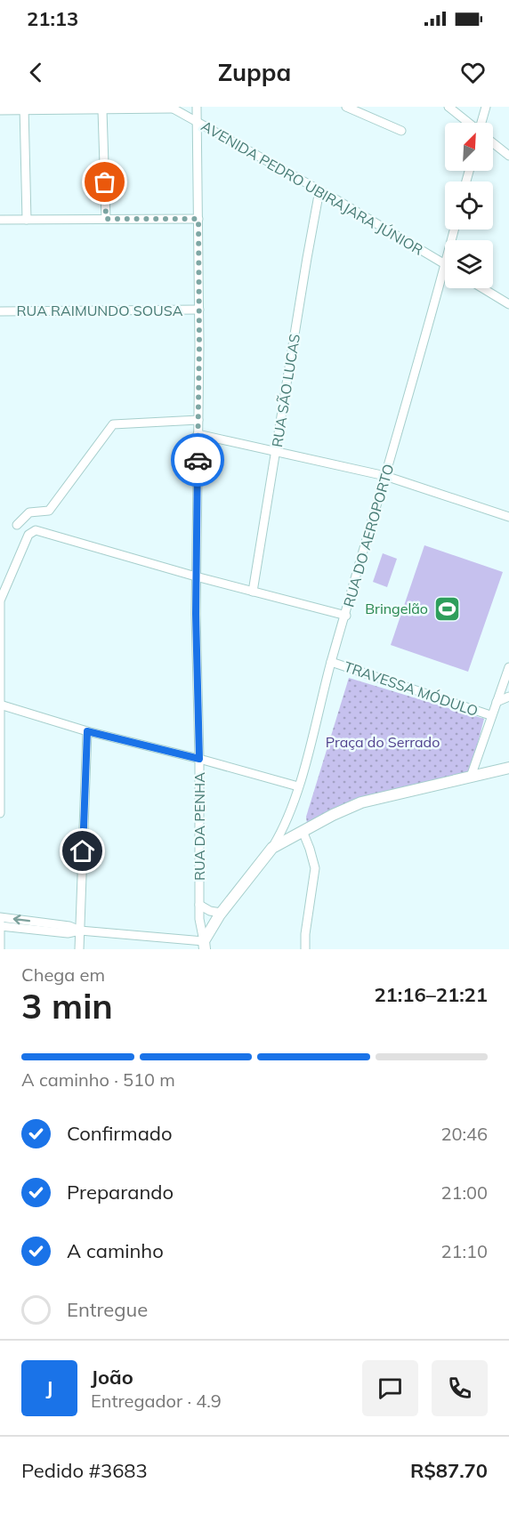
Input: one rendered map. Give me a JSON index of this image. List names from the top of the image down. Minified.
{"streets":{"street":["AVENIDA PEDRO UBIRAJARA JÚNIOR","RUA RAIMUNDO SOUSA","RUA SÃO LUCAS","RUA DO AEROPORTO","TRAVESSA MÓDULO","RUA DA PENHA"]},"crossings":[["AVENIDA PEDRO UBIRAJARA JÚNIOR","RUA SÃO LUCAS"],["AVENIDA PEDRO UBIRAJARA JÚNIOR","RUA DO AEROPORTO"],["AVENIDA PEDRO UBIRAJARA JÚNIOR","RUA DA PENHA"],["RUA RAIMUNDO SOUSA","RUA DA PENHA"],["RUA DO AEROPORTO","TRAVESSA MÓDULO"]],"parks":["Praça do Serrado"],"places":{"sports":["Bringelão"]},"north":"top right","page":{"status":"21:13","header":"Zuppa","heading":["3 min","Chega em","21:16–21:21"],"panel":["João","Entregador · 4.9","Pedido #3683","R$87.70"],"bar":"A caminho · 510 m","list":[["Confirmado","20:46"],["Preparando","21:00"],["A caminho","21:10"],"Entregue"],"round":"J"}}
